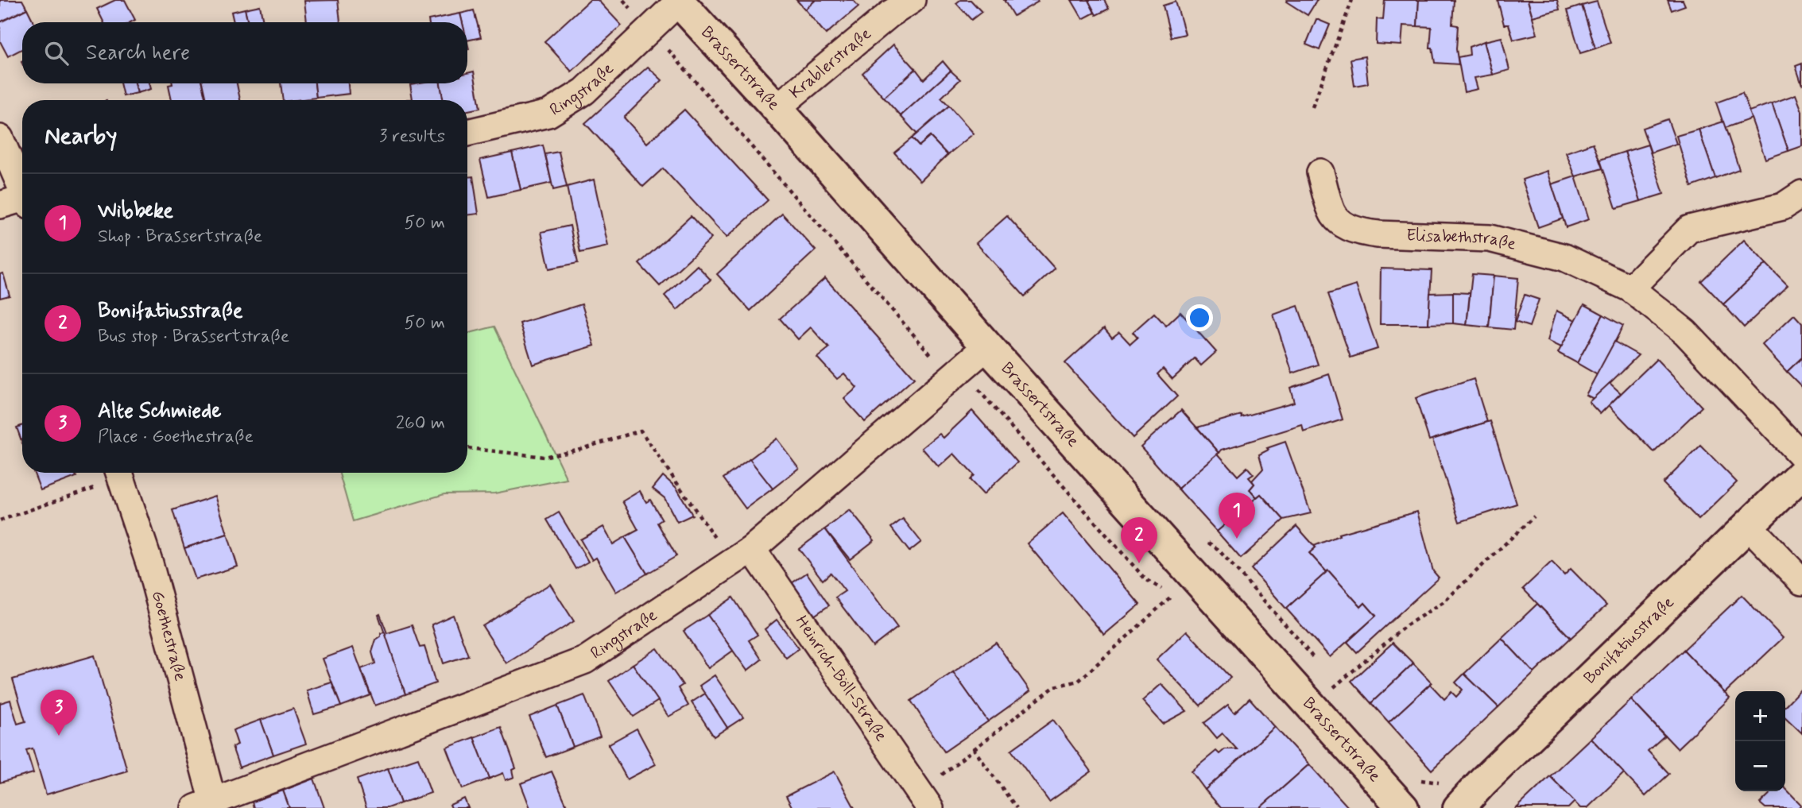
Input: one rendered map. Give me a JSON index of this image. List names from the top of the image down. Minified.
{"streets":{"main road":["Brassertstraße","Bonifatiusstraße"],"street":["Krablerstraße","Ringstraße","Elisabethstraße","Goethestraße","Heinrich-Böll-Straße"]},"crossings":[["Krablerstraße","Brassertstraße"],["Brassertstraße","Ringstraße"],["Ringstraße","Goethestraße"],["Ringstraße","Heinrich-Böll-Straße"]],"page":{"search":"Search here","heading":["Nearby","3 results"],"list":[{"mark":"1","name":"Wibbeke","note":"Shop · Brassertstraße","value":"50 m"},{"mark":"2","name":"Bonifatiusstraße","note":"Bus stop · Brassertstraße","value":"50 m"},{"mark":"3","name":"Alte Schmiede","note":"Place · Goethestraße","value":"260 m"}],"pins":["1","2","3"],"map_buttons":["+","−"]}}
